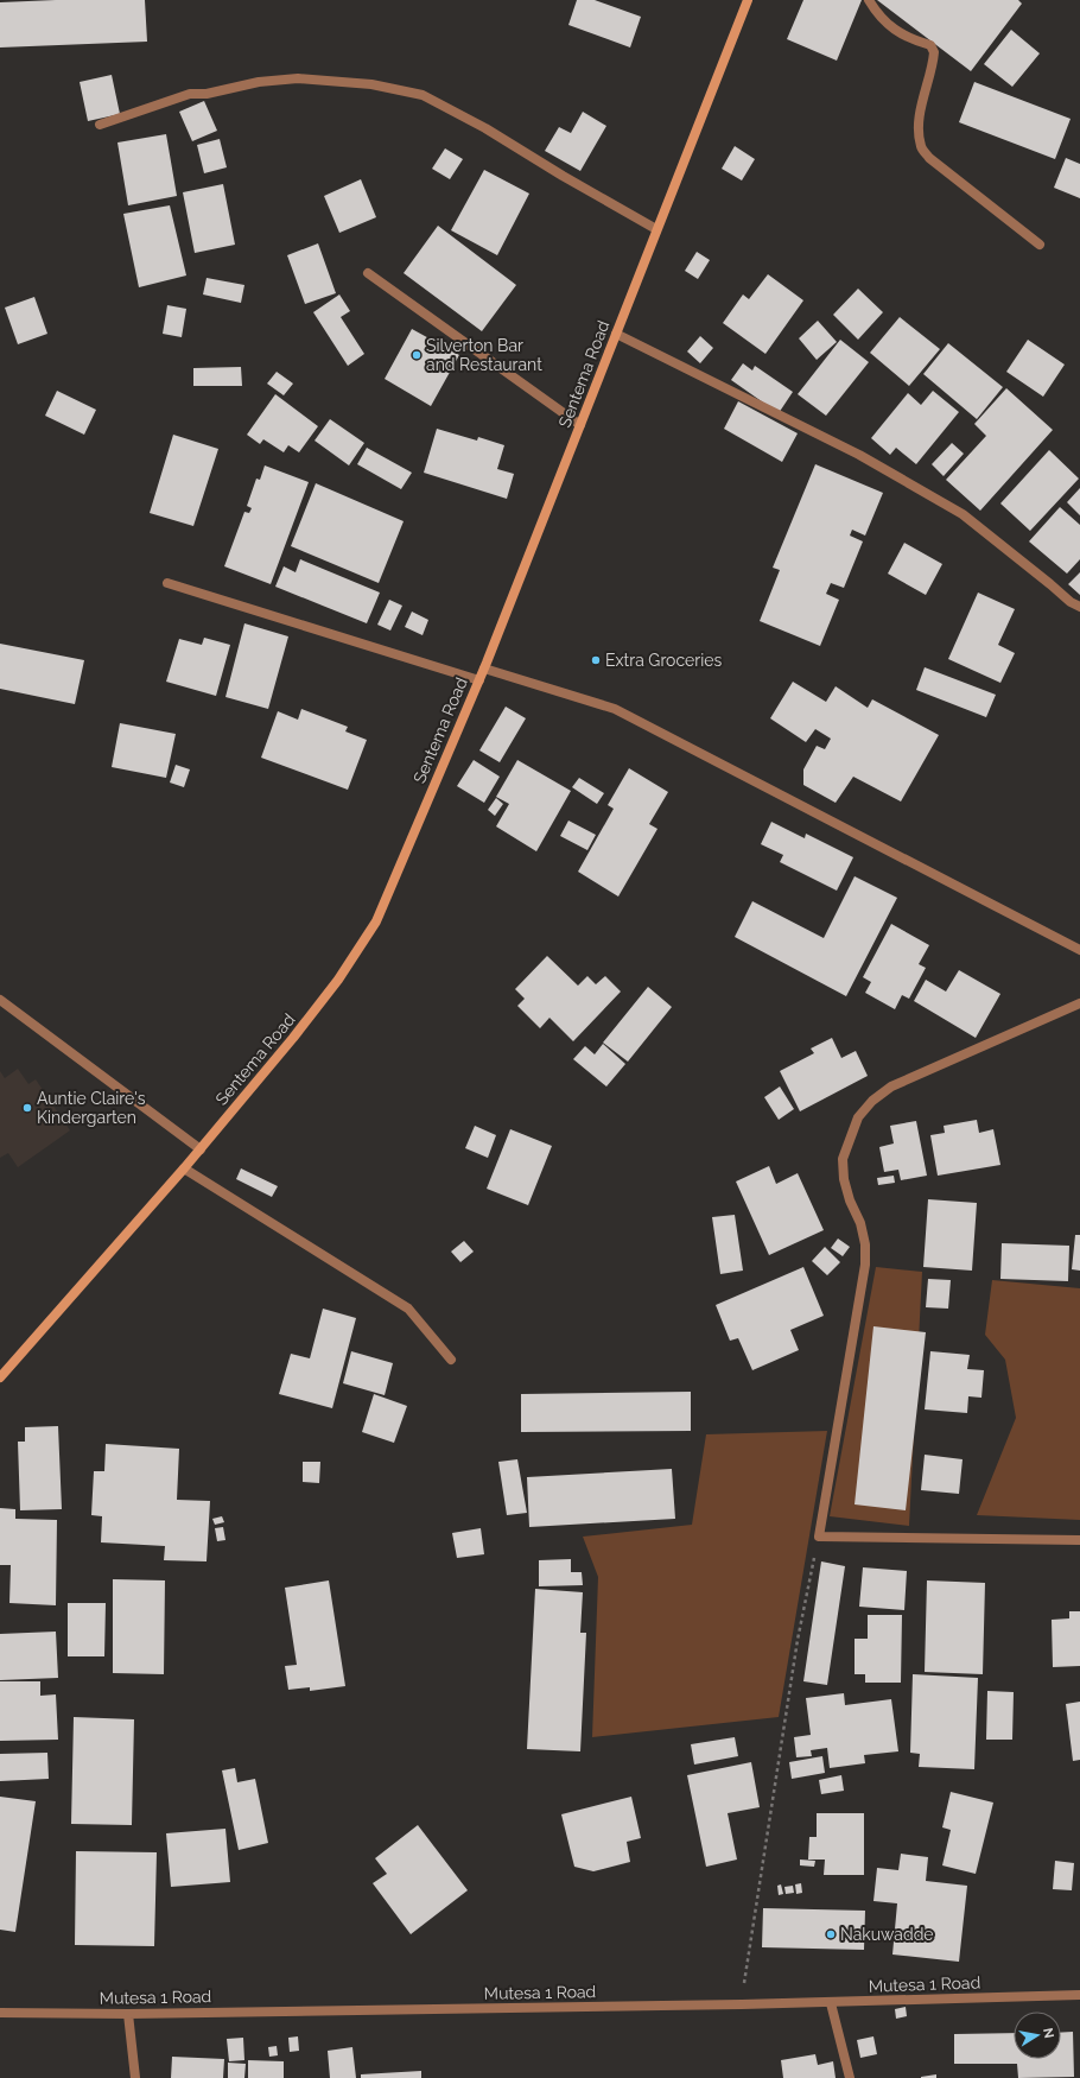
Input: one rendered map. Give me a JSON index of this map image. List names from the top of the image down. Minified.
{"streets":{"main road":["Sentema Road"],"street":["Mutesa 1 Road"]},"places":["Silverton Bar and Restaurant","Extra Groceries","Auntie Claire's Kindergarten","Nakuwadde"],"north":"right"}
